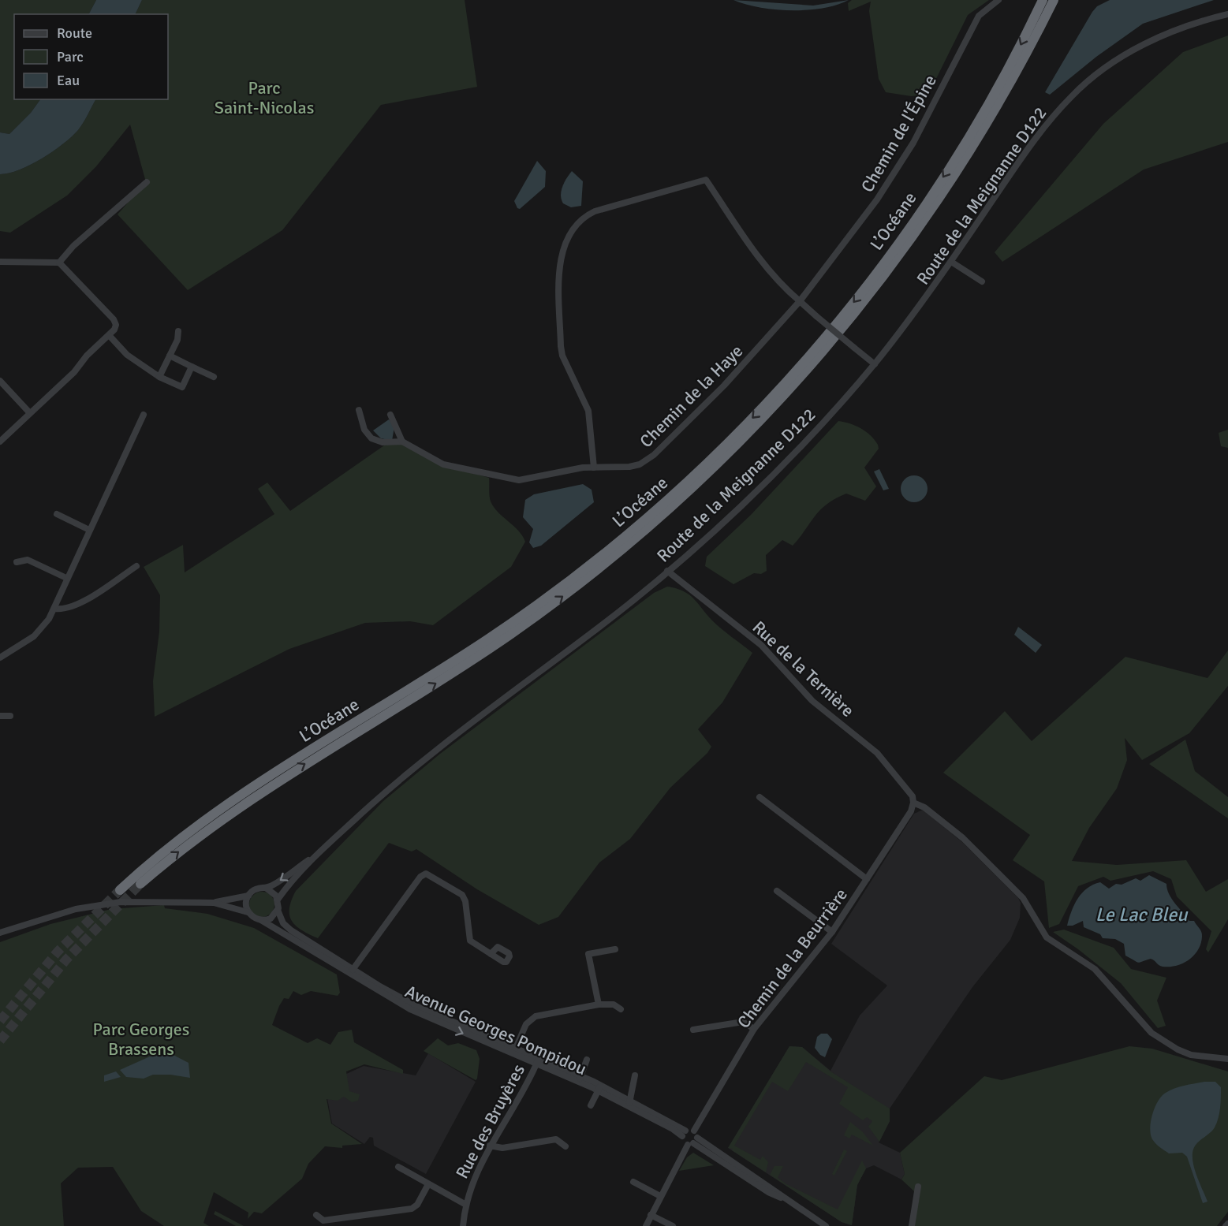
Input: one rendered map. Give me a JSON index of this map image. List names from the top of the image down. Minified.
{"streets":{"highway":["L’Océane"],"street":["Chemin de l'Épine","Route de la Meignanne D122","Chemin de la Haye","Rue de la Ternière","Chemin de la Beurrière","Avenue Georges Pompidou","Rue des Bruyères"]},"crossings":[["Chemin de l'Épine","Chemin de la Haye"],["Route de la Meignanne D122","Rue de la Ternière"],["Rue de la Ternière","Chemin de la Beurrière"],["Chemin de la Beurrière","Avenue Georges Pompidou"],["Avenue Georges Pompidou","Rue des Bruyères"]],"water":["Le Lac Bleu"],"parks":["Parc Saint-Nicolas","Parc Georges Brassens"],"legend":["Route","Parc","Eau"]}
